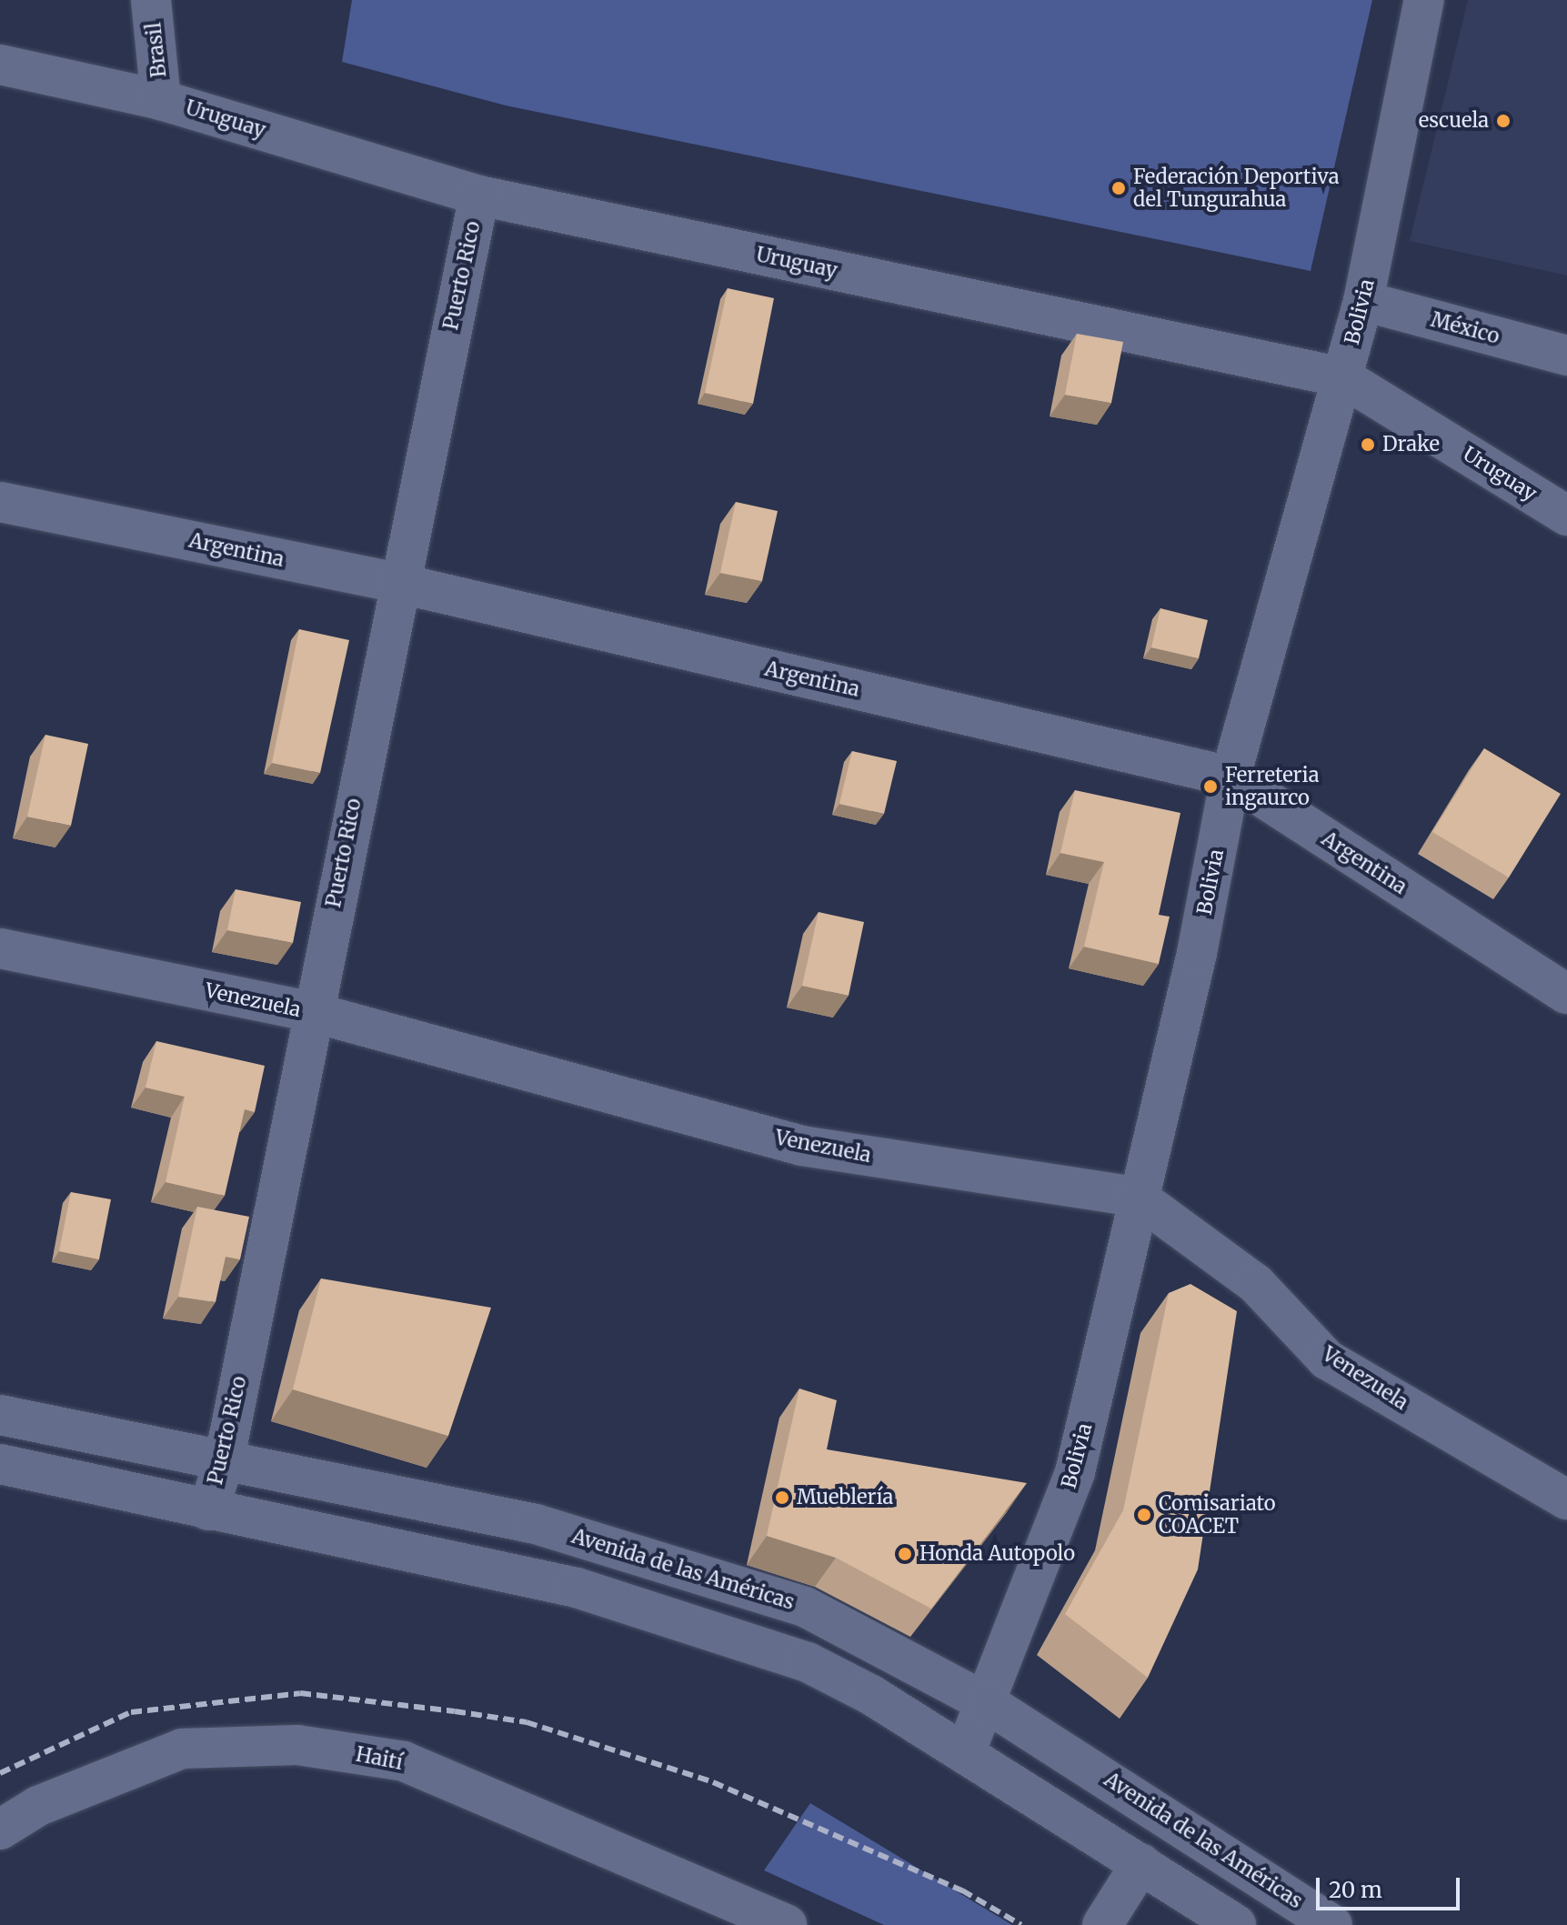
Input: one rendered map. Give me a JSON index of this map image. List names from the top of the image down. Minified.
{"streets":{"street":["Brasil","Uruguay","Puerto Rico","Bolivia","México","Argentina","Venezuela","Avenida de las Américas","Haití"]},"crossings":[["Brasil","Uruguay"],["Uruguay","Puerto Rico"],["Uruguay","Bolivia"],["Puerto Rico","Argentina"],["Puerto Rico","Venezuela"],["Puerto Rico","Avenida de las Américas"],["Bolivia","México"],["Bolivia","Argentina"],["Bolivia","Venezuela"],["Bolivia","Avenida de las Américas"]],"places":["escuela","Federación Deportiva del Tungurahua","Drake","Ferreteria ingaurco","Mueblería","Comisariato COACET","Honda Autopolo"],"scale_bar":"20 m"}
